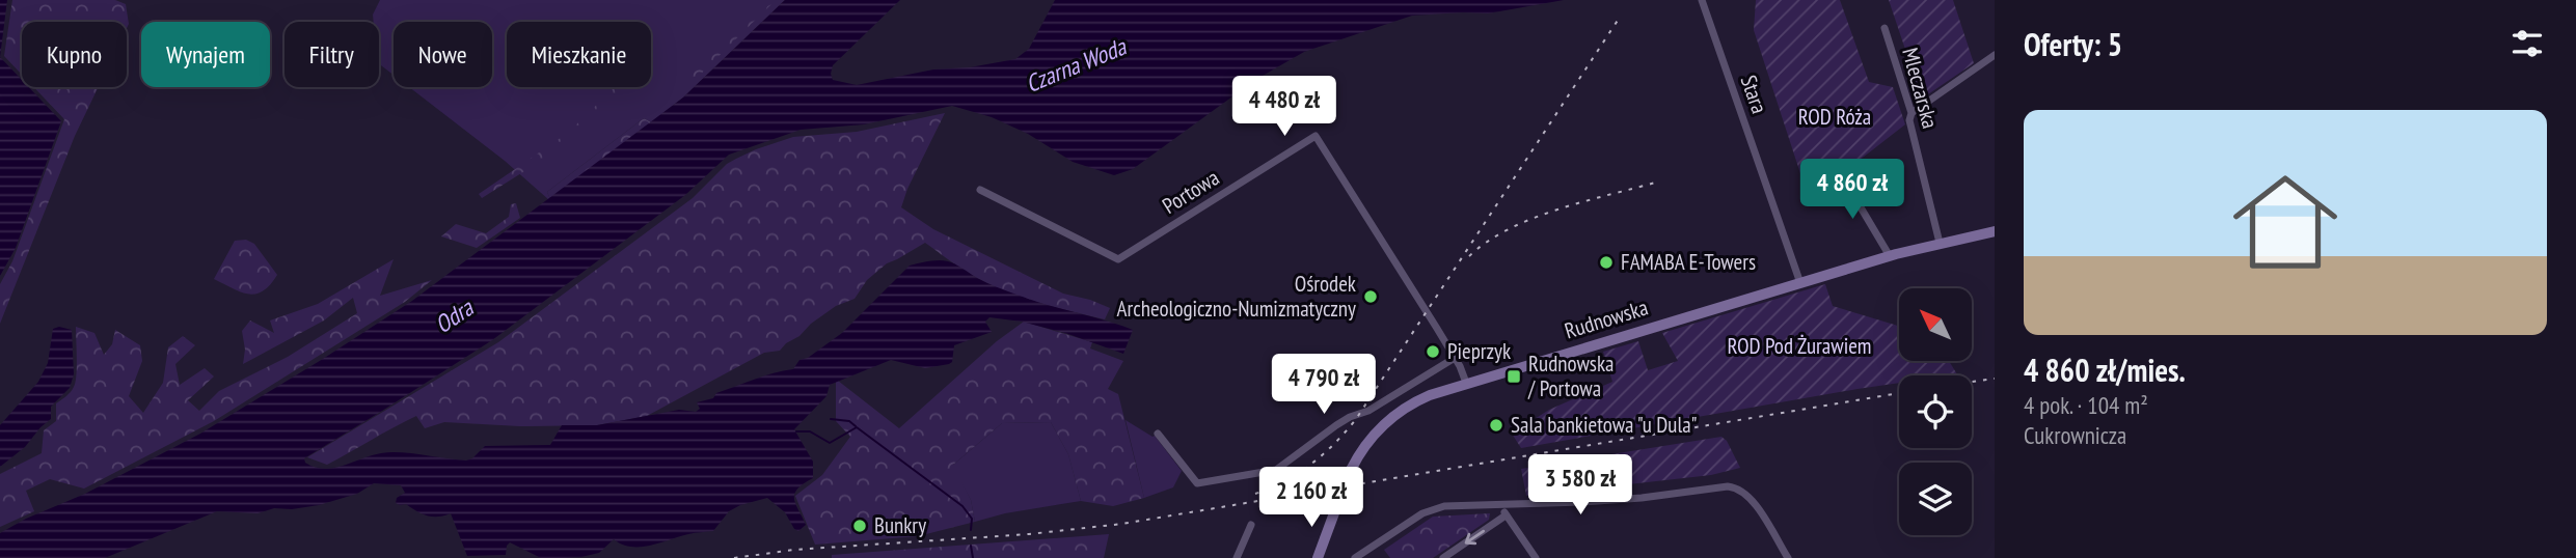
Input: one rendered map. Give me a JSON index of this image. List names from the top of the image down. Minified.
{"streets":{"main road":["Rudnowska"],"street":["Mleczarska","Stara","Portowa"]},"crossings":[["Mleczarska","Rudnowska"],["Stara","Rudnowska"],["Portowa","Rudnowska"]],"water":["Czarna Woda","Odra"],"parks":["ROD Róża","ROD Pod Żurawiem"],"places":{"other":["FAMABA E-Towers","Ośrodek Archeologiczno-Numizmatyczny","Pieprzyk","Sala bankietowa \"u Dula\"","Bunkry"],"transit":["Rudnowska / Portowa"]},"north":"top left","page":{"heading":"Oferty: 5","chip":["Kupno","Wynajem","Filtry","Nowe","Mieszkanie"],"price":["4 480 zł","4 860 zł","4 790 zł","3 580 zł","2 160 zł"],"list":[{"name":"4 860 zł/mies.","note":"4 pok. · 104 m² · Cukrownicza"}]}}
